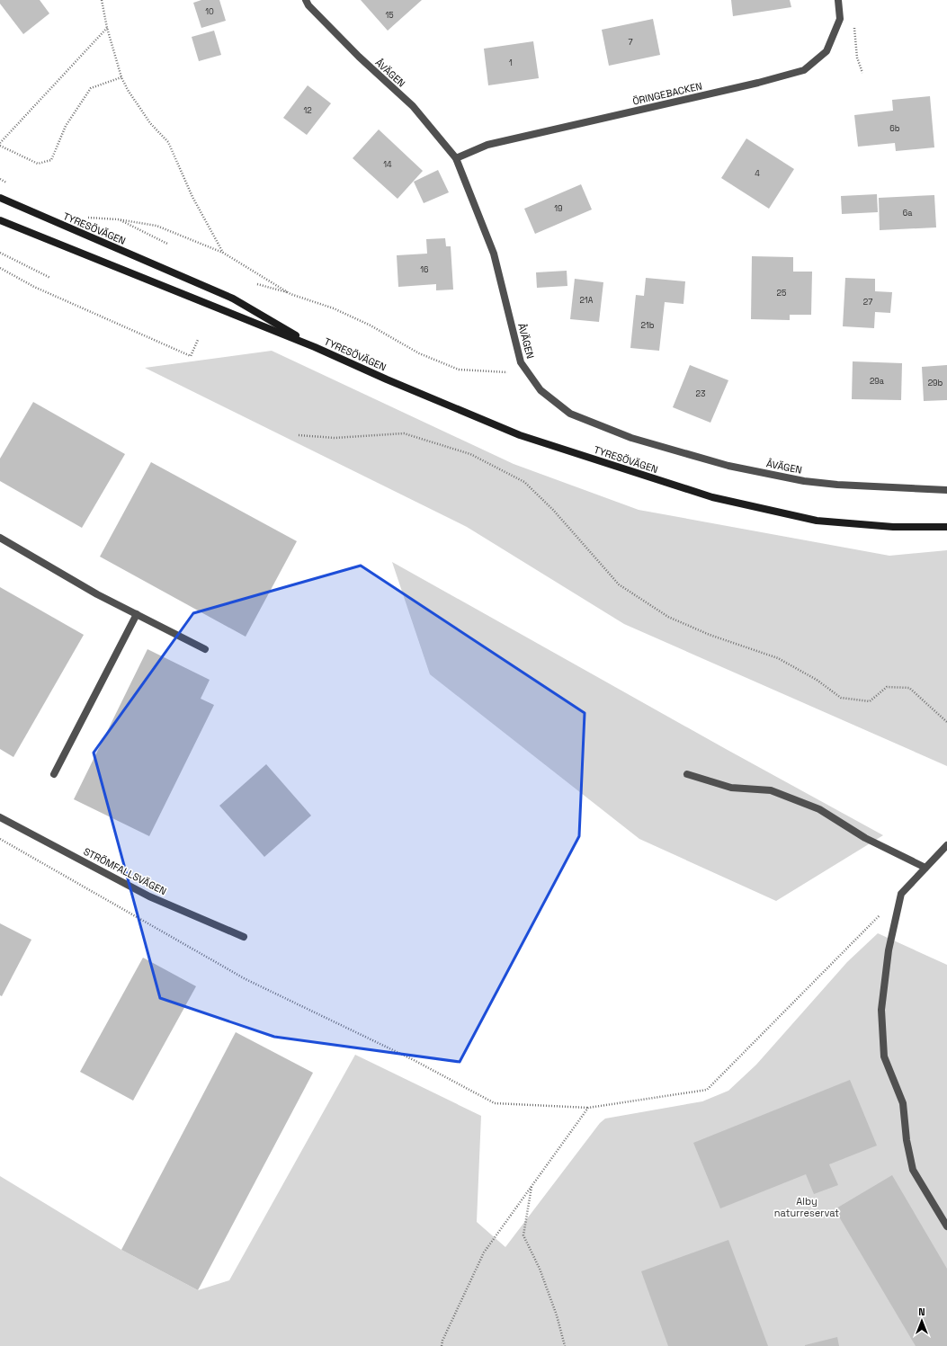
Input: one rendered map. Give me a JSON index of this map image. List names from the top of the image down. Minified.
{"streets":{"main road":["TYRESÖVÄGEN"],"street":["ÅVÄGEN","ÖRINGEBACKEN","STRÖMFALLSVÄGEN"]},"crossings":[["ÅVÄGEN","ÖRINGEBACKEN"]],"parks":["Alby naturreservat"],"house_numbers":["10","15","7","1","12","6b","14","4","19","6a","16","25","21A","27","21b","29a","29b","23"],"north":"top"}
